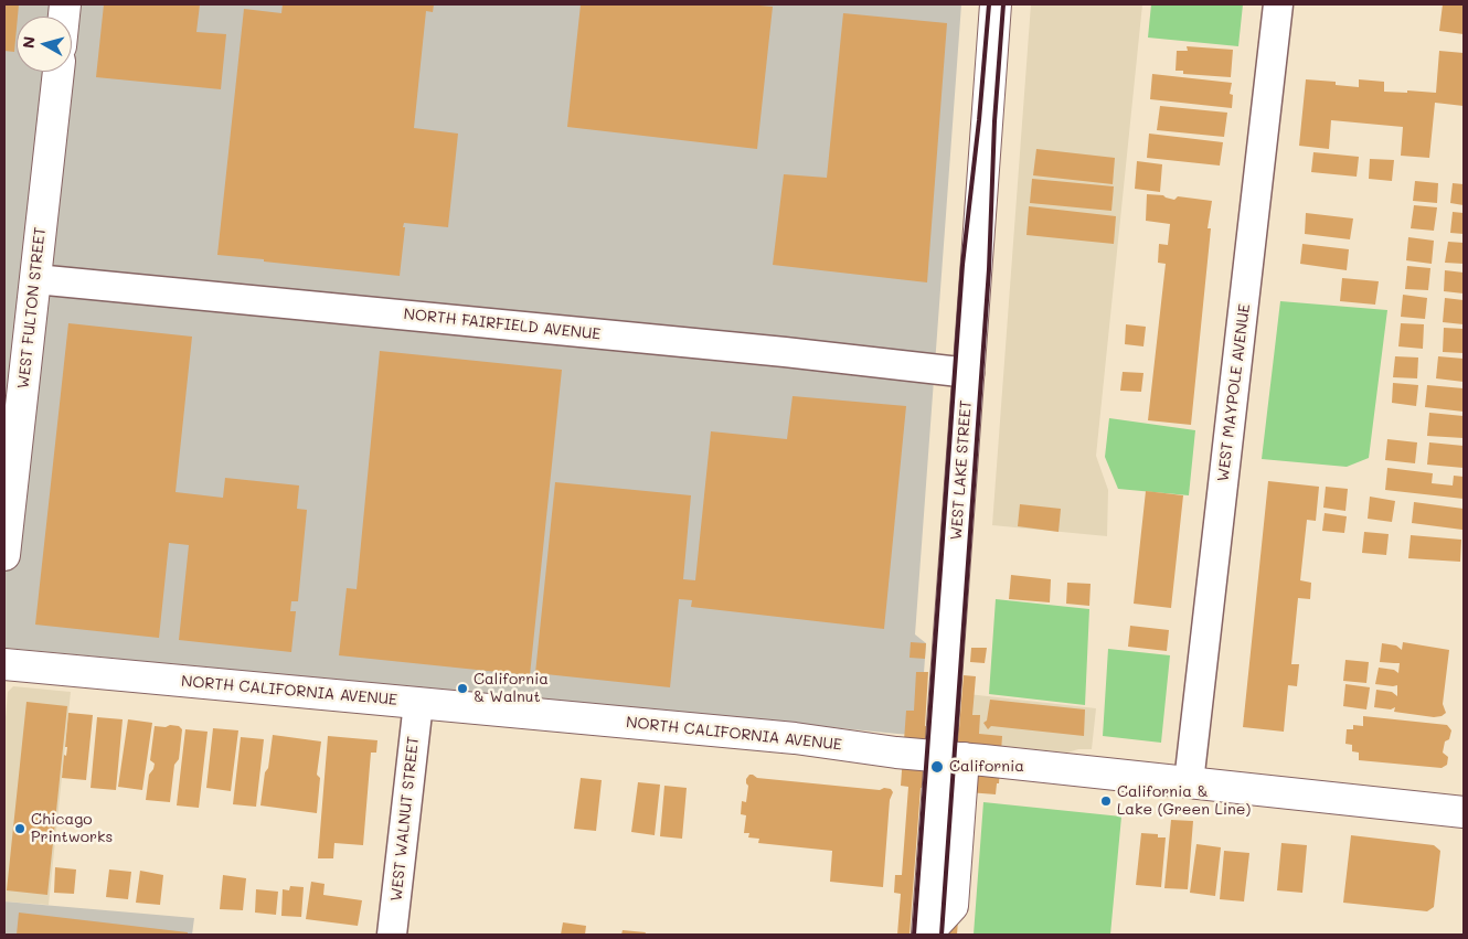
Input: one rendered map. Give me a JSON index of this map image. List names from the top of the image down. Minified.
{"streets":{"street":["WEST FULTON STREET","NORTH FAIRFIELD AVENUE","WEST MAYPOLE AVENUE","WEST LAKE STREET","NORTH CALIFORNIA AVENUE","WEST WALNUT STREET"]},"crossings":[["WEST FULTON STREET","NORTH FAIRFIELD AVENUE"],["NORTH FAIRFIELD AVENUE","WEST LAKE STREET"],["WEST MAYPOLE AVENUE","NORTH CALIFORNIA AVENUE"],["WEST LAKE STREET","NORTH CALIFORNIA AVENUE"],["NORTH CALIFORNIA AVENUE","WEST WALNUT STREET"]],"places":["California & Walnut","California","California & Lake (Green Line)","Chicago Printworks"],"north":"left"}
